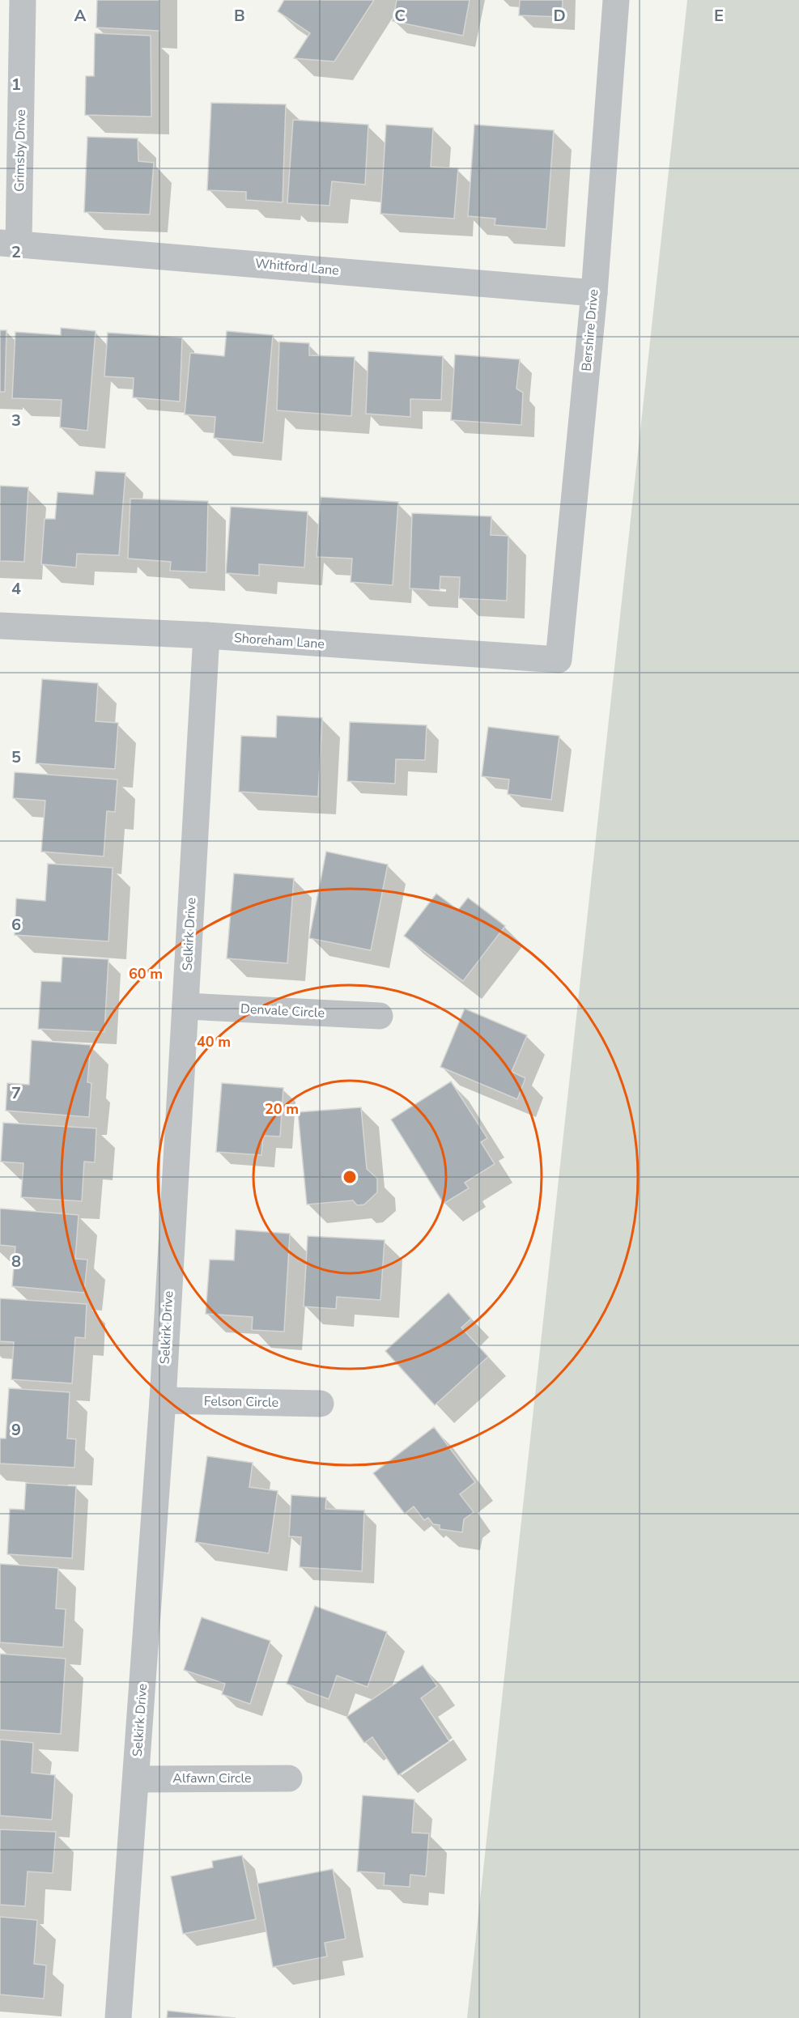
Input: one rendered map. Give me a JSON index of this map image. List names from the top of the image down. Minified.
{"streets":{"street":["Grimsby Drive","Whitford Lane","Bershire Drive","Shoreham Lane","Selkirk Drive","Denvale Circle","Felson Circle","Alfawn Circle"]},"crossings":[["Grimsby Drive","Whitford Lane"],["Whitford Lane","Bershire Drive"],["Bershire Drive","Shoreham Lane"],["Shoreham Lane","Selkirk Drive"],["Selkirk Drive","Denvale Circle"],["Selkirk Drive","Felson Circle"],["Selkirk Drive","Alfawn Circle"]],"grid":{"columns":["A","B","C","D","E"],"rows":["1","2","3","4","5","6","7","8","9"]},"rings":["60 m","40 m","20 m"]}
